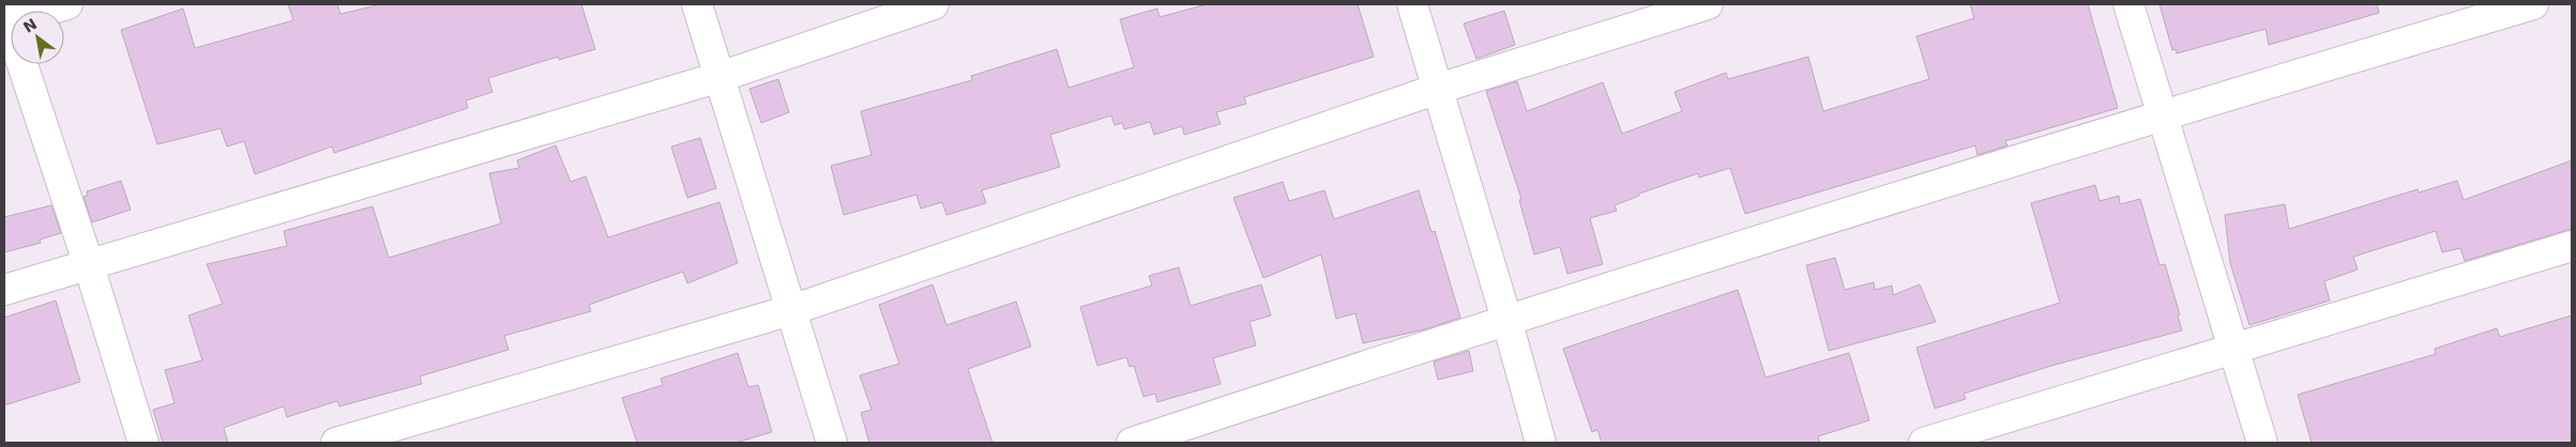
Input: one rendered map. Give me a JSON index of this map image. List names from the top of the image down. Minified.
{"north":"top left"}
